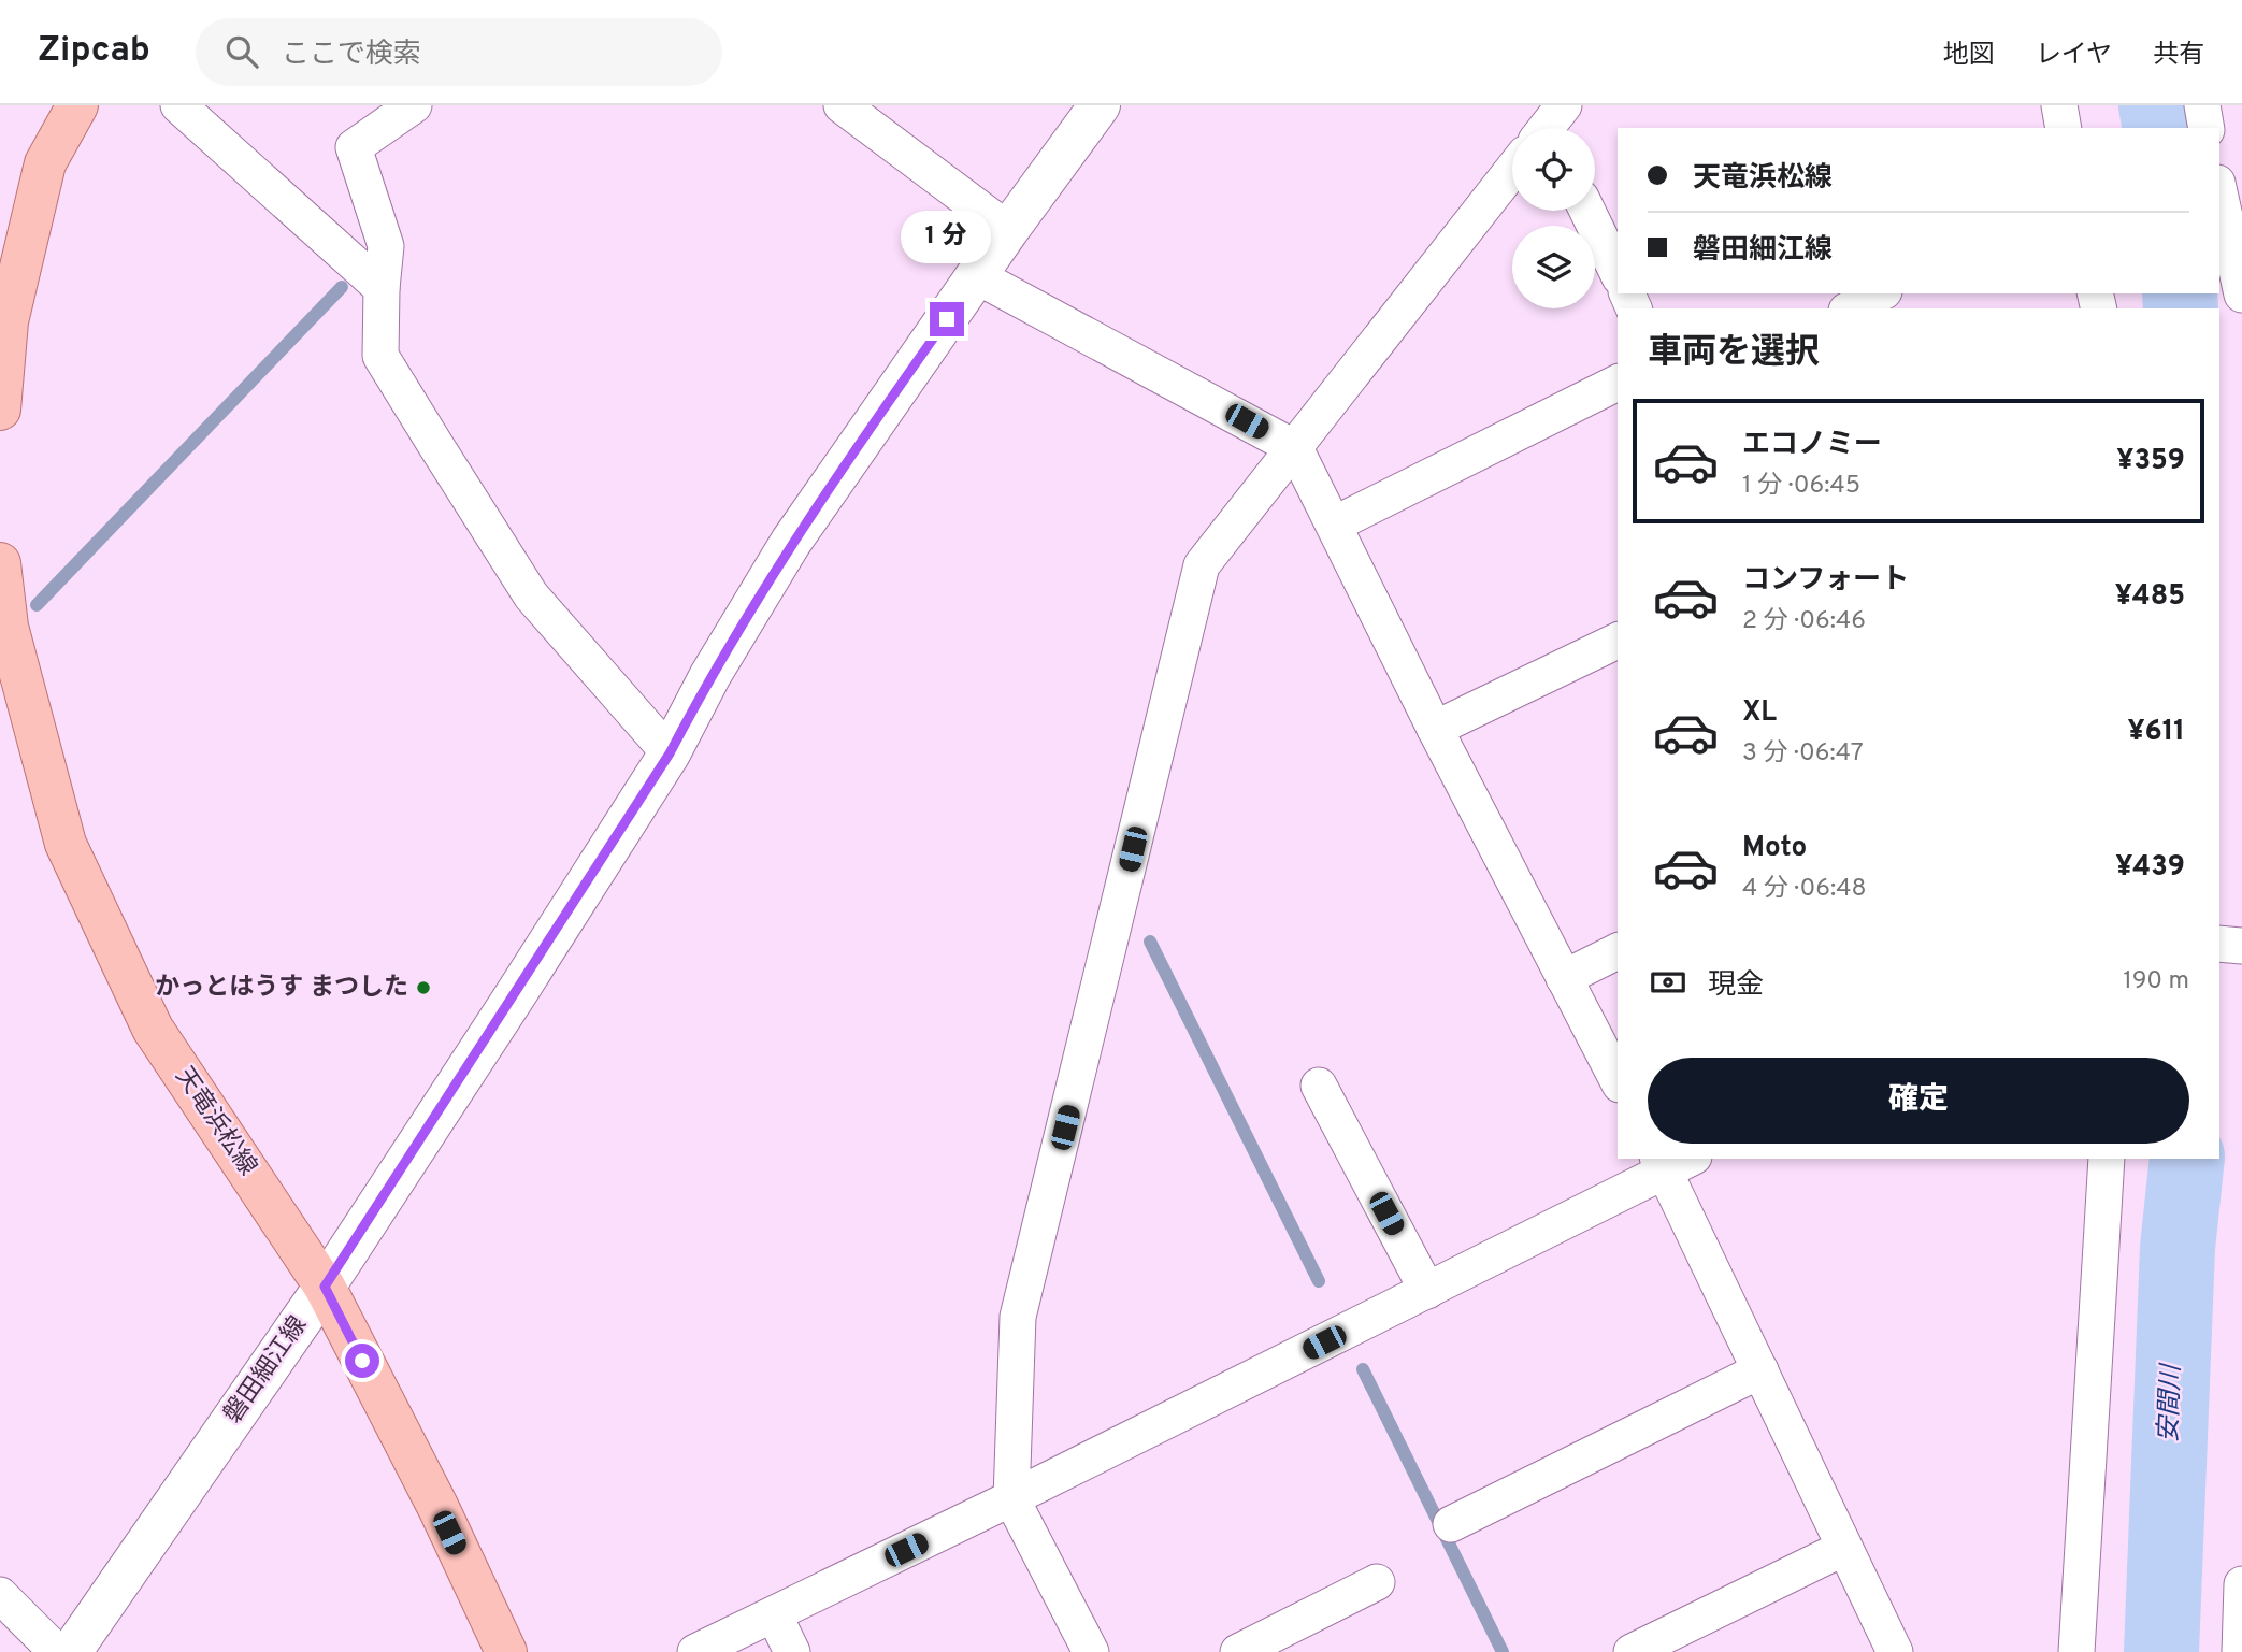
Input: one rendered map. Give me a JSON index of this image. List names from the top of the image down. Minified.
{"streets":{"main road":["天竜浜松線","磐田細江線"]},"crossings":[["天竜浜松線","磐田細江線"]],"water":["安間川"],"places":["かっとはうす まつした"],"page":{"header":"Zipcab","search":"ここで検索","nav":["地図","レイヤ","共有"],"banner":["天竜浜松線","磐田細江線"],"bubble":"1 分","heading":"車両を選択","list":[{"name":"エコノミー","note":"1 分 · 06:45","value":"¥359"},{"name":"コンフォート","note":"2 分 · 06:46","value":"¥485"},{"name":"XL","note":"3 分 · 06:47","value":"¥611"},{"name":"Moto","note":"4 分 · 06:48","value":"¥439"}],"pay":["現金","190 m"],"buttons":"確定"}}
